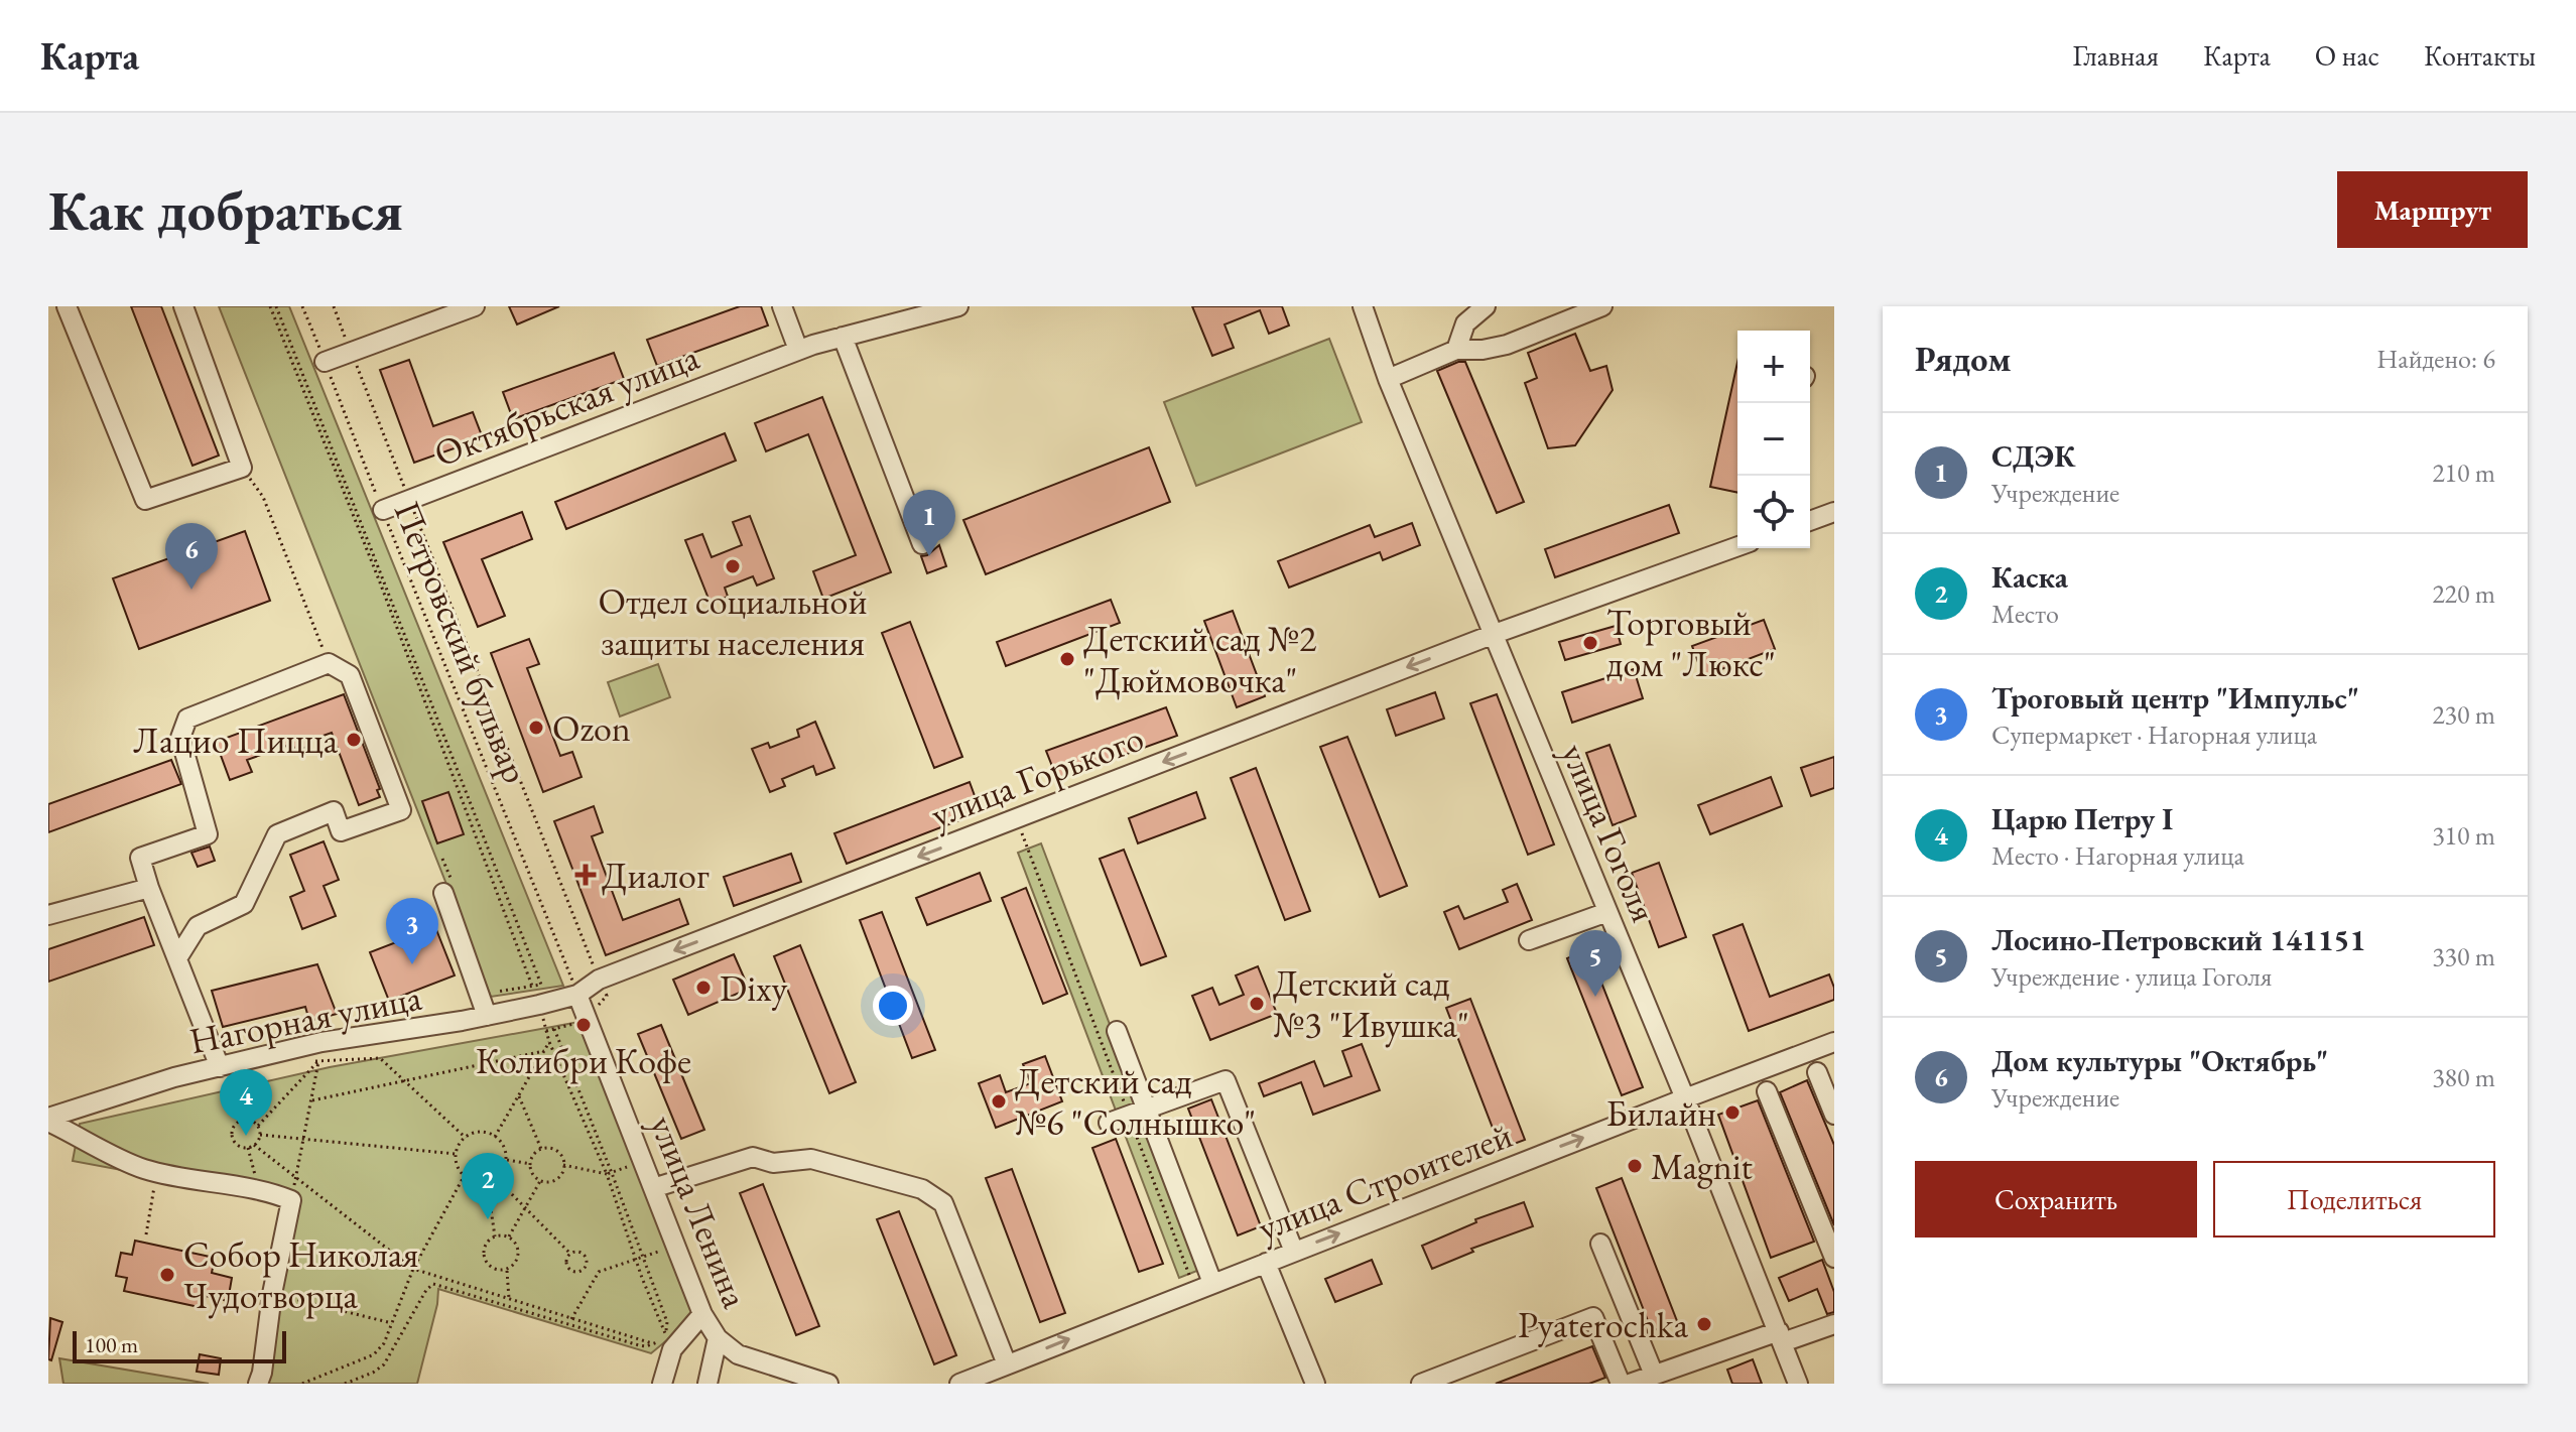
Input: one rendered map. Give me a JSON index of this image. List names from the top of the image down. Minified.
{"streets":{"street":["Октябрьская улица","улица Горького","улица Гоголя","Нагорная улица","улица Строителей","улица Ленина"],"path":["Петровский бульвар"]},"crossings":[["Октябрьская улица","Петровский бульвар"],["Петровский бульвар","улица Горького"],["Петровский бульвар","Нагорная улица"],["Петровский бульвар","улица Ленина"],["улица Горького","улица Гоголя"],["улица Горького","Нагорная улица"],["улица Горького","улица Ленина"],["улица Гоголя","улица Строителей"],["Нагорная улица","улица Ленина"]],"one_way":["улица Горького","улица Строителей"],"places":{"other":["Отдел социальной защиты населения","Торговый дом \"Люкс\"","Детский сад №2 \"Дюймовочка\"","Ozon","Лацио Пицца","Dixy","Детский сад №3 \"Ивушка\"","Колибри Кофе","Детский сад №6 \"Солнышко\"","Билайн","Magnit","Собор Николая Чудотворца","Pyaterochka"],"health":["Диалог"]},"scale_bar":"100 m","page":{"header":"Карта","nav":["Главная","Карта","О нас","Контакты"],"buttons":["Маршрут",["Сохранить","Поделиться"]],"title":"Как добраться","heading":["Рядом","Найдено: 6"],"map_buttons":["+","−"],"list":[{"mark":"1","name":"СДЭК","note":"Учреждение","value":"210 m"},{"mark":"2","name":"Каска","note":"Место","value":"220 m"},{"mark":"3","name":"Троговый центр \"Импульс\"","note":"Супермаркет · Нагорная улица","value":"230 m"},{"mark":"4","name":"Царю Петру I","note":"Место · Нагорная улица","value":"310 m"},{"mark":"5","name":"Лосино-Петровский 141151","note":"Учреждение · улица Гоголя","value":"330 m"},{"mark":"6","name":"Дом культуры \"Октябрь\"","note":"Учреждение","value":"380 m"}],"pins":["1","6","3","5","4","2"],"scale":"100 m"}}
